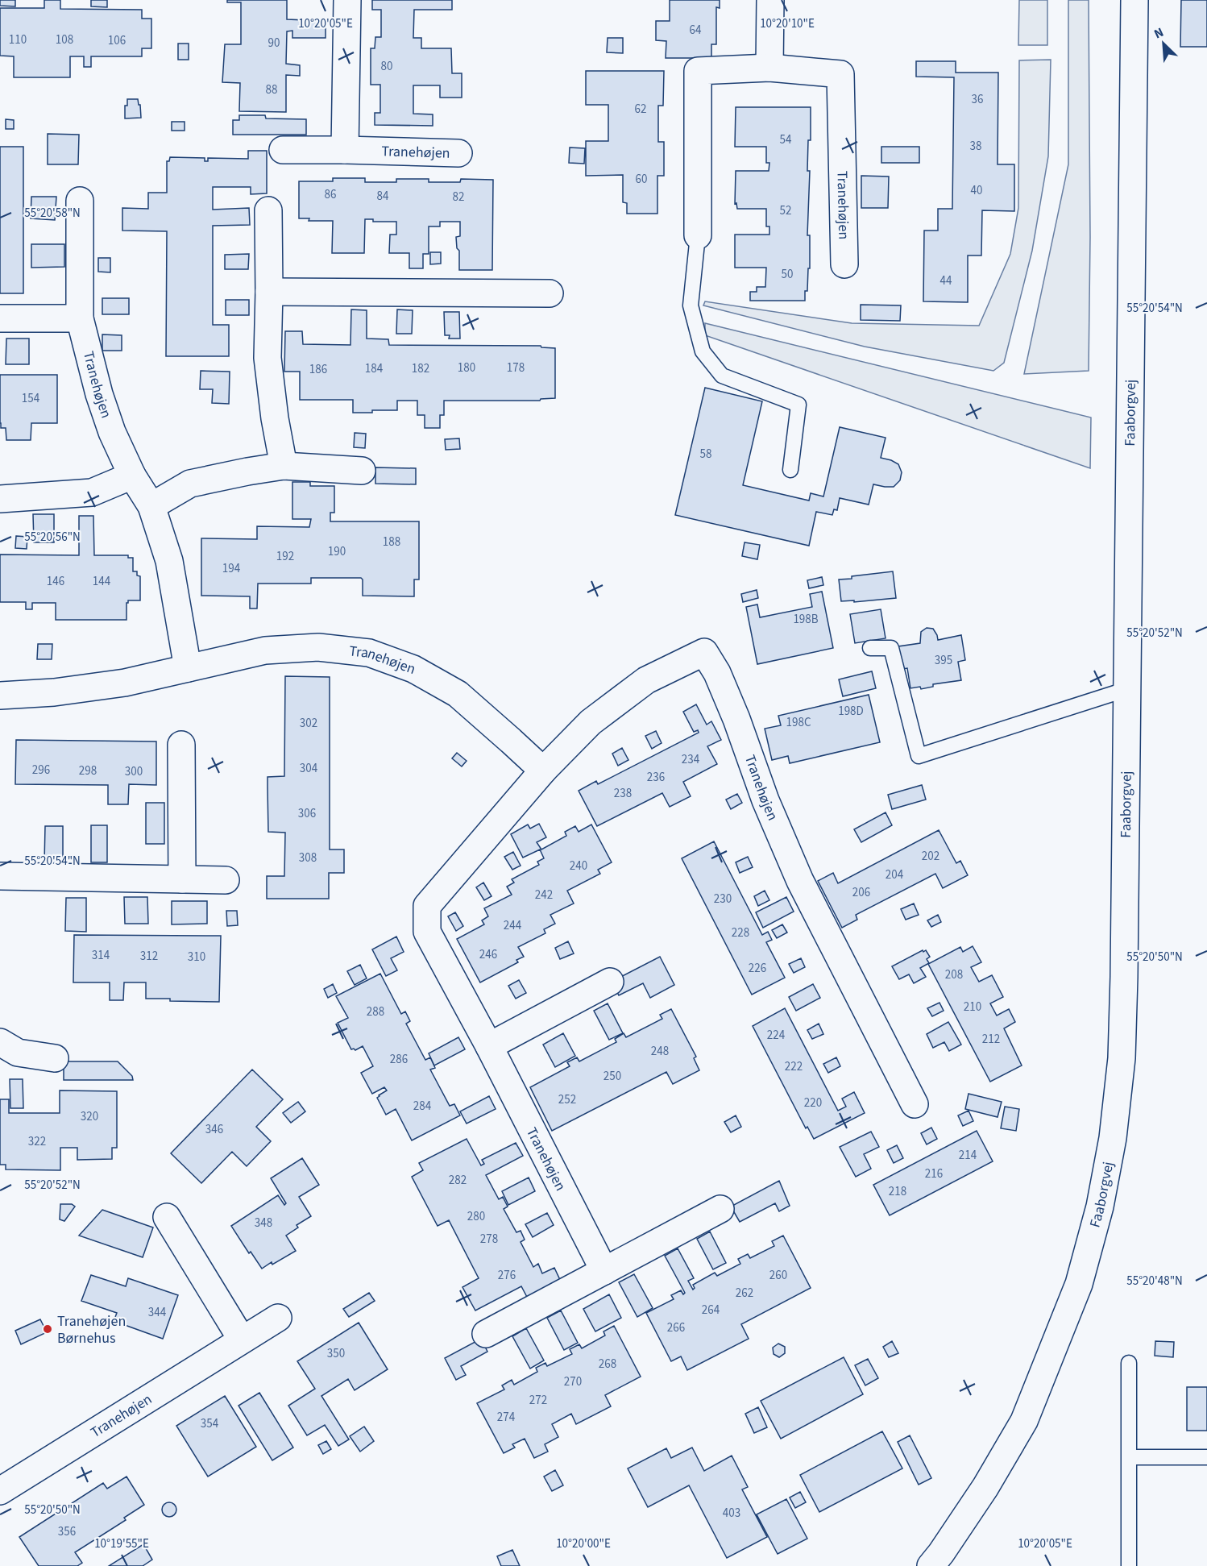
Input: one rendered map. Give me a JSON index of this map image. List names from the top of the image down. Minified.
{"streets":{"street":["Tranehøjen","Faaborgvej"]},"places":["Tranehøjen Børnehus"],"house_numbers":["64","110","108","106","90","80","88","36","62","54","38","60","40","86","84","82","52","50","44","180","178","184","182","186","154","58","188","190","192","194","146","144","198B","395","198D","198C","302","234","304","296","298","300","236","238","306","202","308","240","204","206","242","230","244","228","246","314","312","310","226","208","210","288","224","212","248","286","222","250","252","220","284","320","346","322","214","216","282","218","280","348","278","276","260","262","264","344","266","350","268","270","272","274","354","403","356"],"north":"top left","coordinates":["10°20'10\"E","10°20'05\"E","55°20'58\"N","55°20'54\"N","55°20'56\"N","55°20'52\"N","55°20'50\"N","55°20'48\"N","10°19'55\"E","10°20'00\"E"]}
